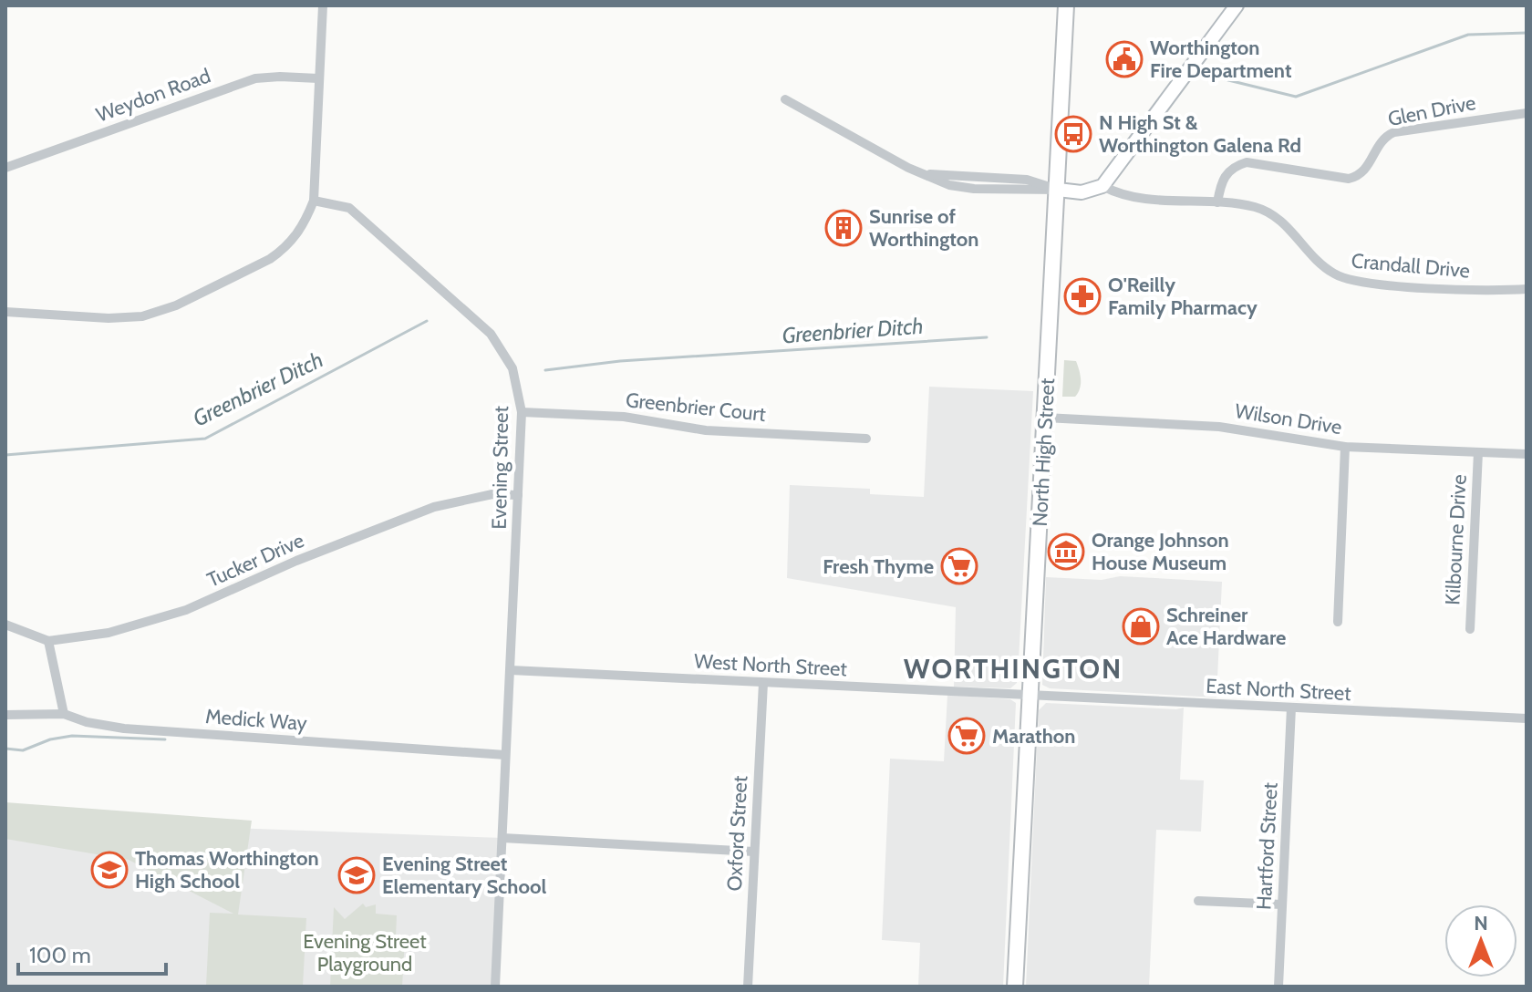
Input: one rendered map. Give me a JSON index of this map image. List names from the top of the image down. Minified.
{"streets":{"main road":["North High Street"],"street":["Weydon Road","Glen Drive","Crandall Drive","Greenbrier Court","Wilson Drive","Evening Street","Kilbourne Drive","Tucker Drive","West North Street","East North Street","Medick Way","Oxford Street","Hartford Street"]},"crossings":[["Glen Drive","Crandall Drive"],["Greenbrier Court","Evening Street"],["Wilson Drive","North High Street"],["Wilson Drive","Kilbourne Drive"],["North High Street","West North Street"],["North High Street","East North Street"],["Evening Street","Tucker Drive"],["Evening Street","West North Street"],["Evening Street","Medick Way"],["West North Street","East North Street"],["West North Street","Oxford Street"],["East North Street","Hartford Street"]],"districts":["WORTHINGTON"],"water":["Greenbrier Ditch"],"parks":["Evening Street Playground"],"places":{"public building":["Worthington Fire Department"],"bus stop":["N High St & Worthington Galena Rd"],"building":["Sunrise of Worthington"],"pharmacy":["O'Reilly Family Pharmacy"],"museum":["Orange Johnson House Museum"],"supermarket":["Fresh Thyme","Marathon"],"shop":["Schreiner Ace Hardware"],"school or university":["Thomas Worthington High School","Evening Street Elementary School"]},"scale_bar":"100 m","north":"top"}
